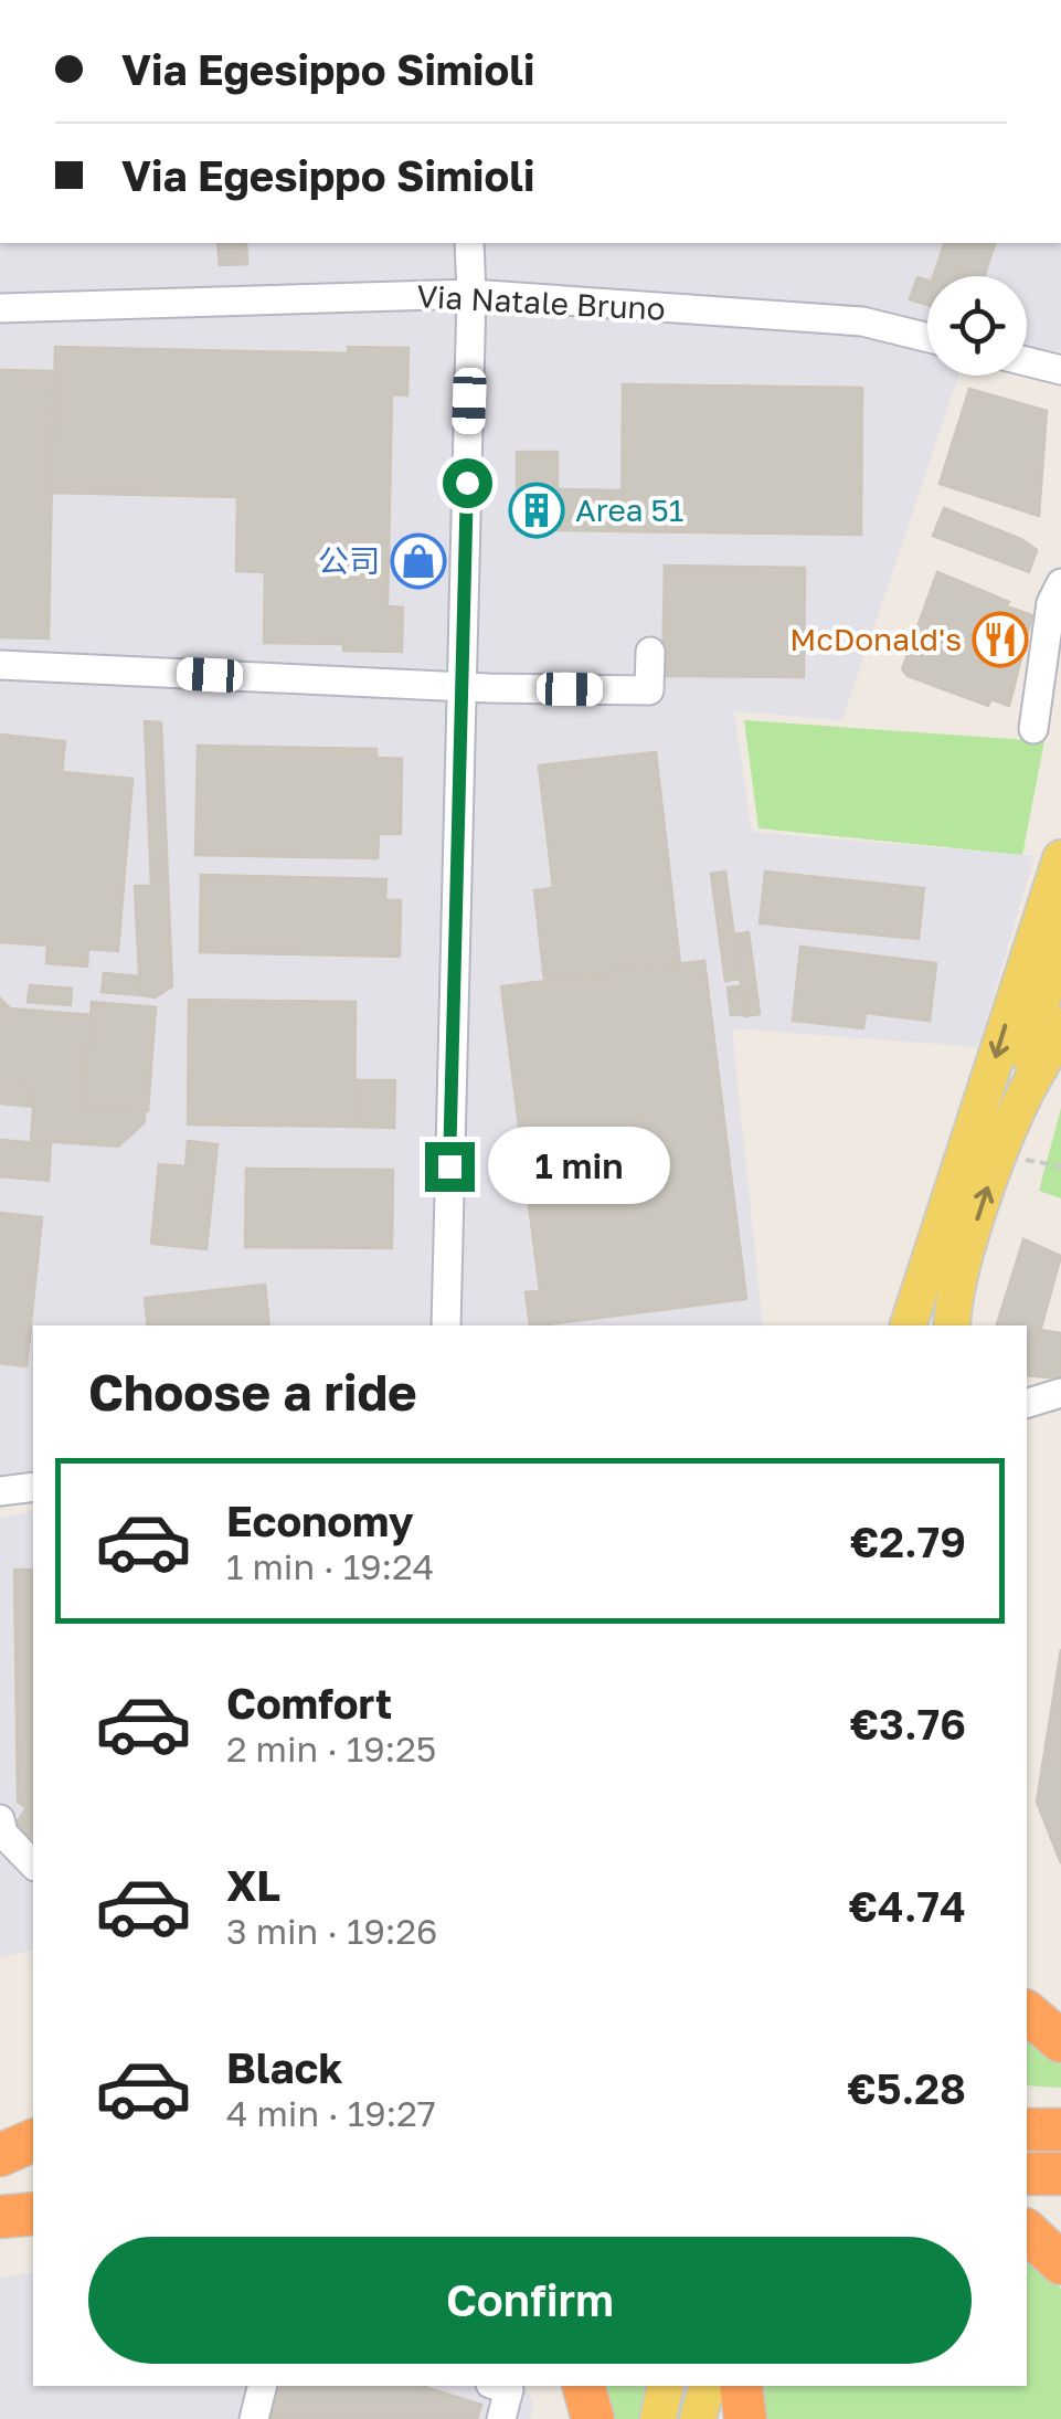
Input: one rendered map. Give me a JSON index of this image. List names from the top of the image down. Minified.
{"streets":{"street":["Via Natale Bruno"]},"places":{"building":["Area 51"],"shop":["公司"],"restaurant":["McDonald's"]},"page":{"banner":["Via Egesippo Simioli","Via Egesippo Simioli"],"bubble":"1 min","heading":"Choose a ride","list":[{"name":"Economy","note":"1 min · 19:24","value":"€2.79"},{"name":"Comfort","note":"2 min · 19:25","value":"€3.76"},{"name":"XL","note":"3 min · 19:26","value":"€4.74"},{"name":"Black","note":"4 min · 19:27","value":"€5.28"}],"buttons":"Confirm"}}
